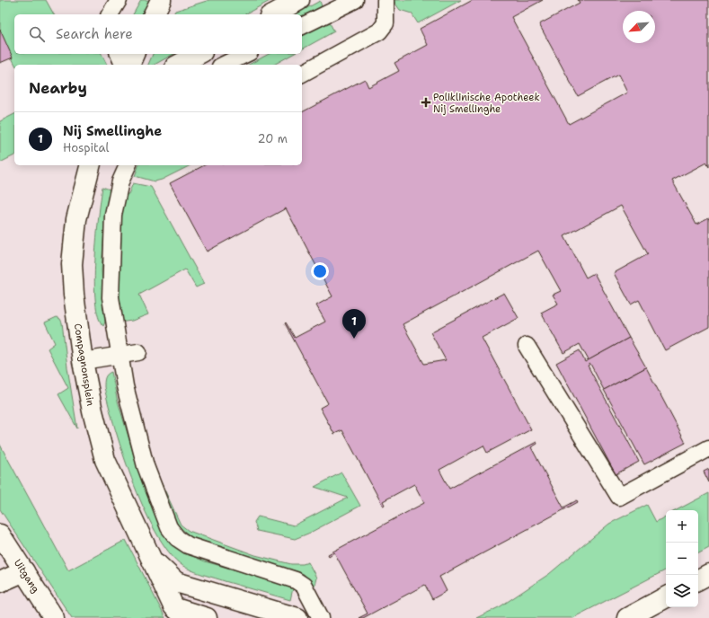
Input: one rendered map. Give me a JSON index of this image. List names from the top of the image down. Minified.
{"streets":{"street":["Compagnonsplein","Uitgang"]},"places":{"health":["Poliklinische Apotheek Nij Smellinghe"]},"north":"bottom left","page":{"search":"Search here","heading":"Nearby","list":[{"mark":"1","name":"Nij Smellinghe","note":"Hospital","value":"20 m"}],"pins":"1","map_buttons":["+","−"]}}
